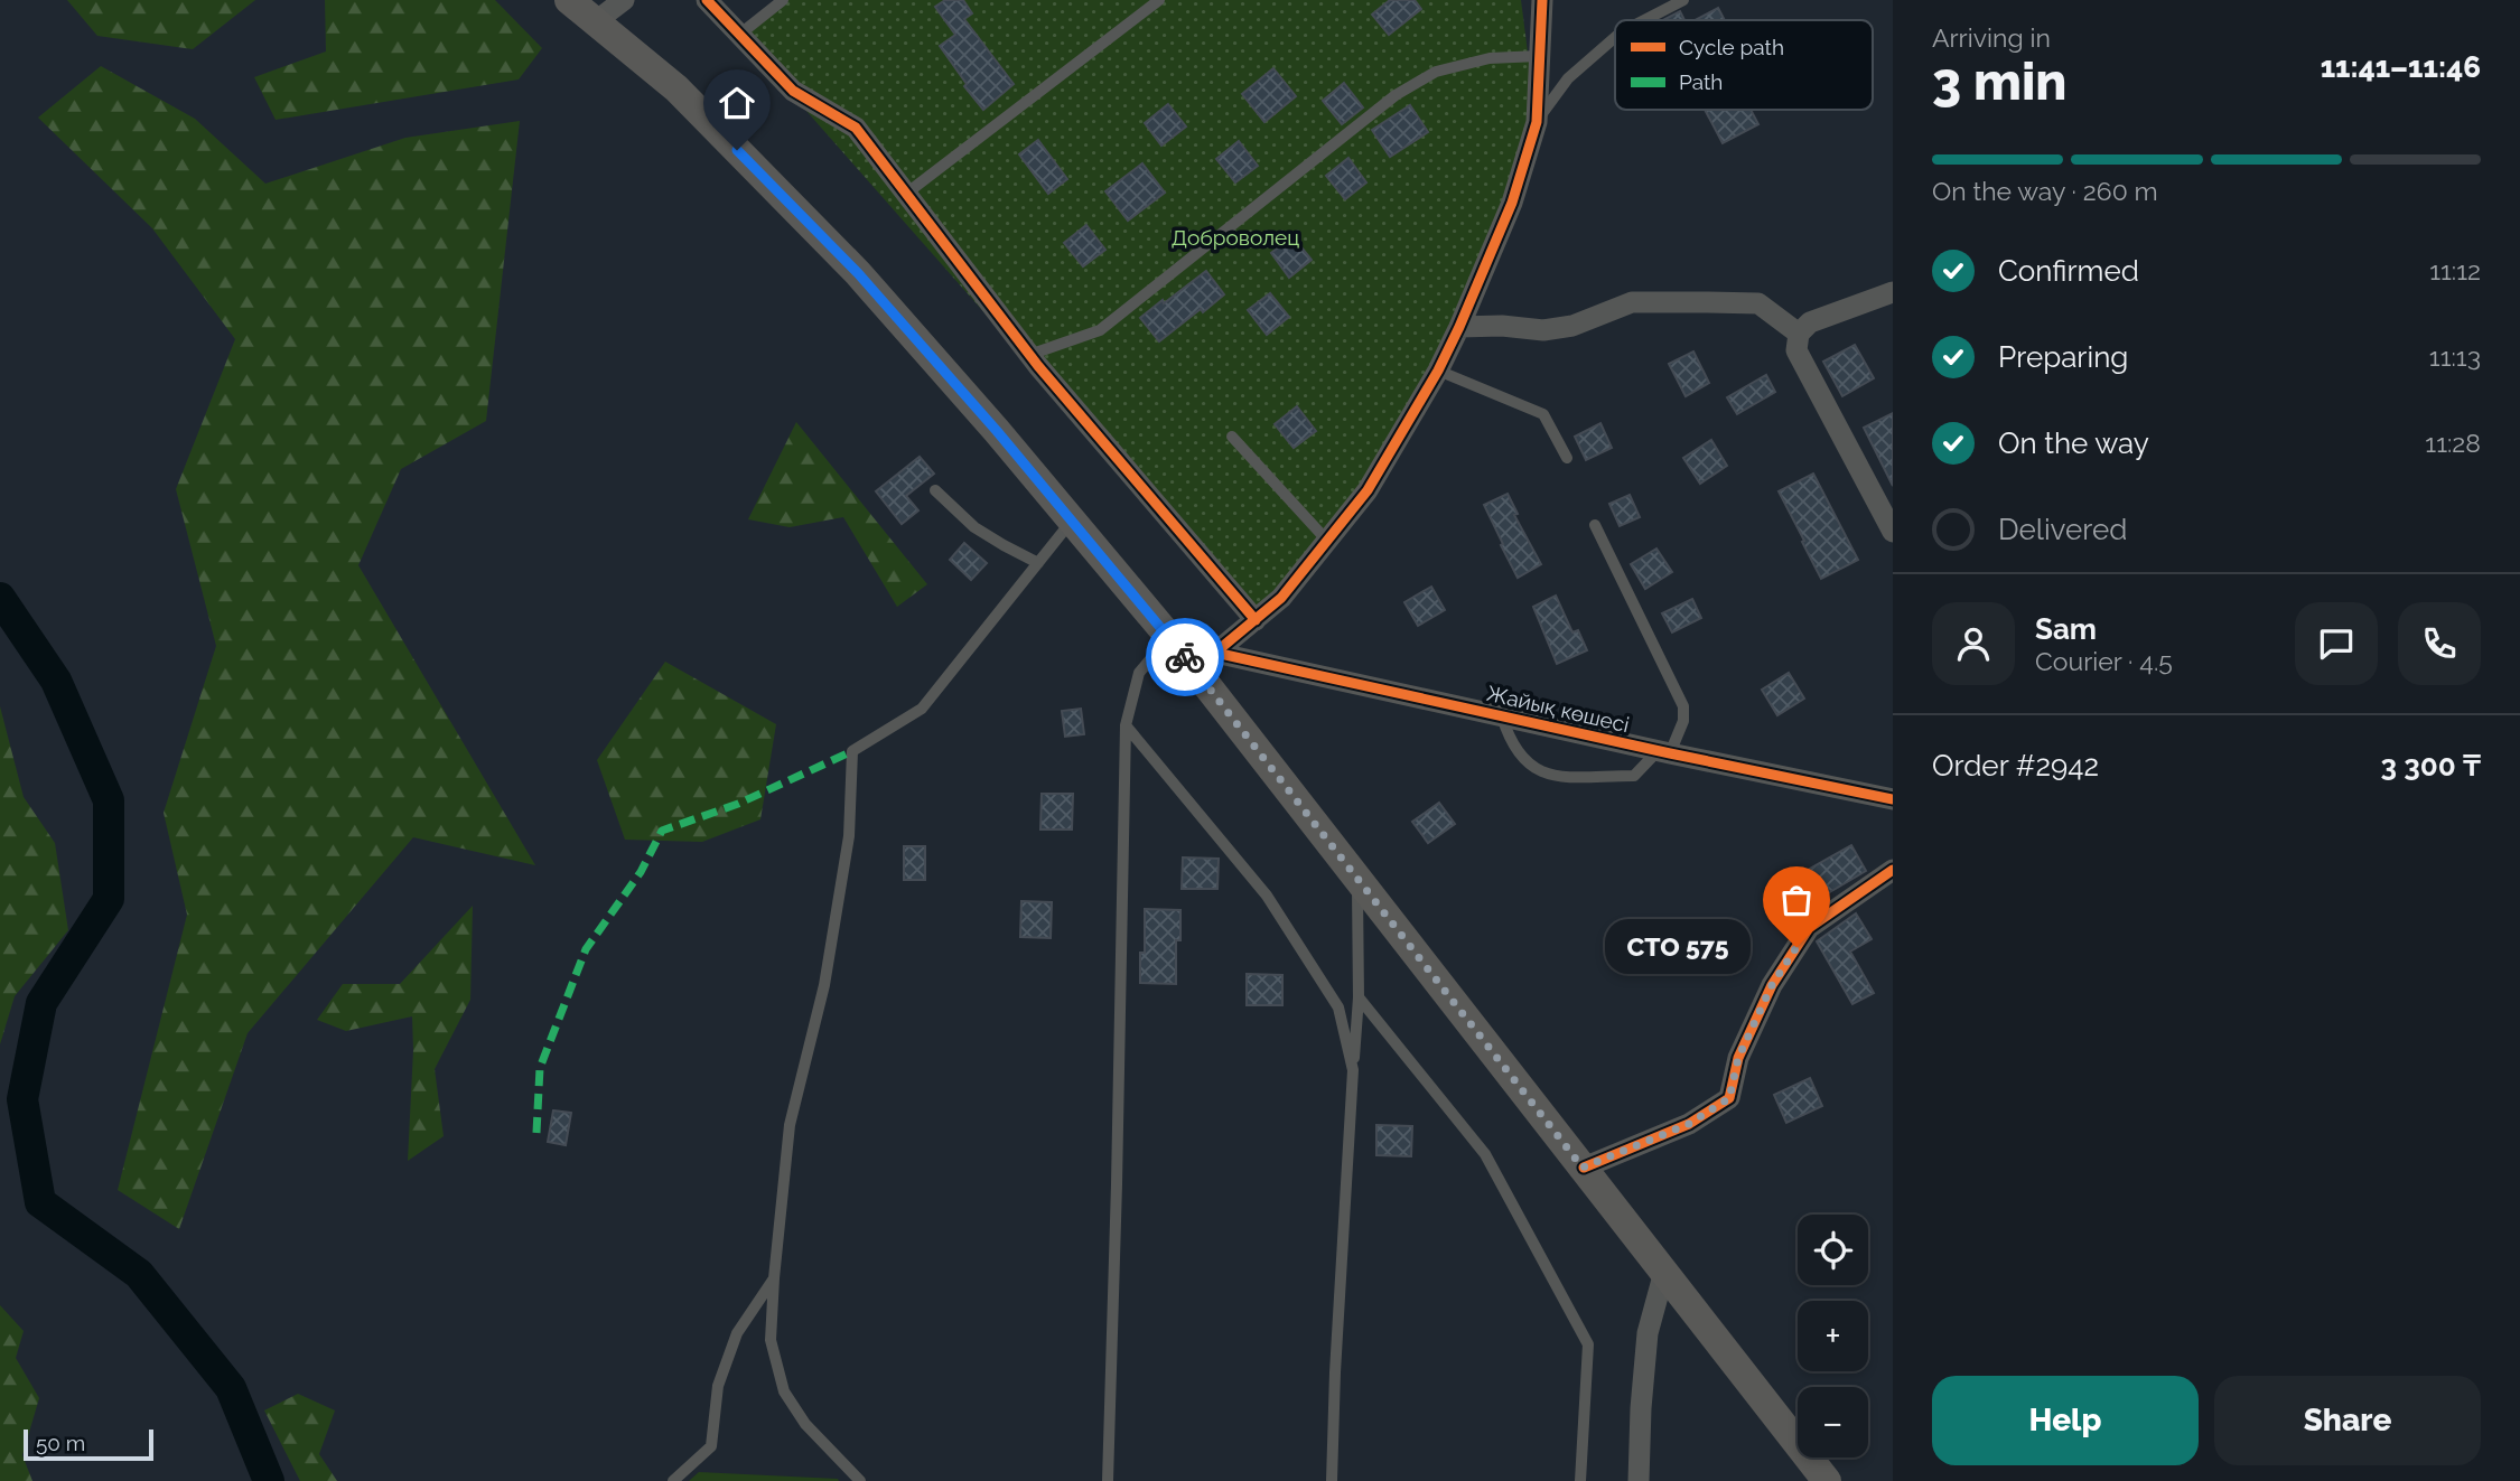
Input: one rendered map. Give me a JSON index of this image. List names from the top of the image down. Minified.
{"streets":{"street":["Жайық көшесі"]},"parks":["Доброволец"],"places":["СТО 575"],"legend":["Cycle path","Path"],"scale_bar":"50 m","page":{"heading":["3 min","Arriving in","11:41–11:46"],"panel":["Sam","Courier · 4.5","Order #2942","3 300 ₸"],"bar":"On the way · 260 m","list":[["Confirmed","11:12"],["Preparing","11:13"],["On the way","11:28"],"Delivered"],"bubble":"СТО 575","map_buttons":["+","−"],"buttons":["Help","Share"],"scale":"50 m"}}
